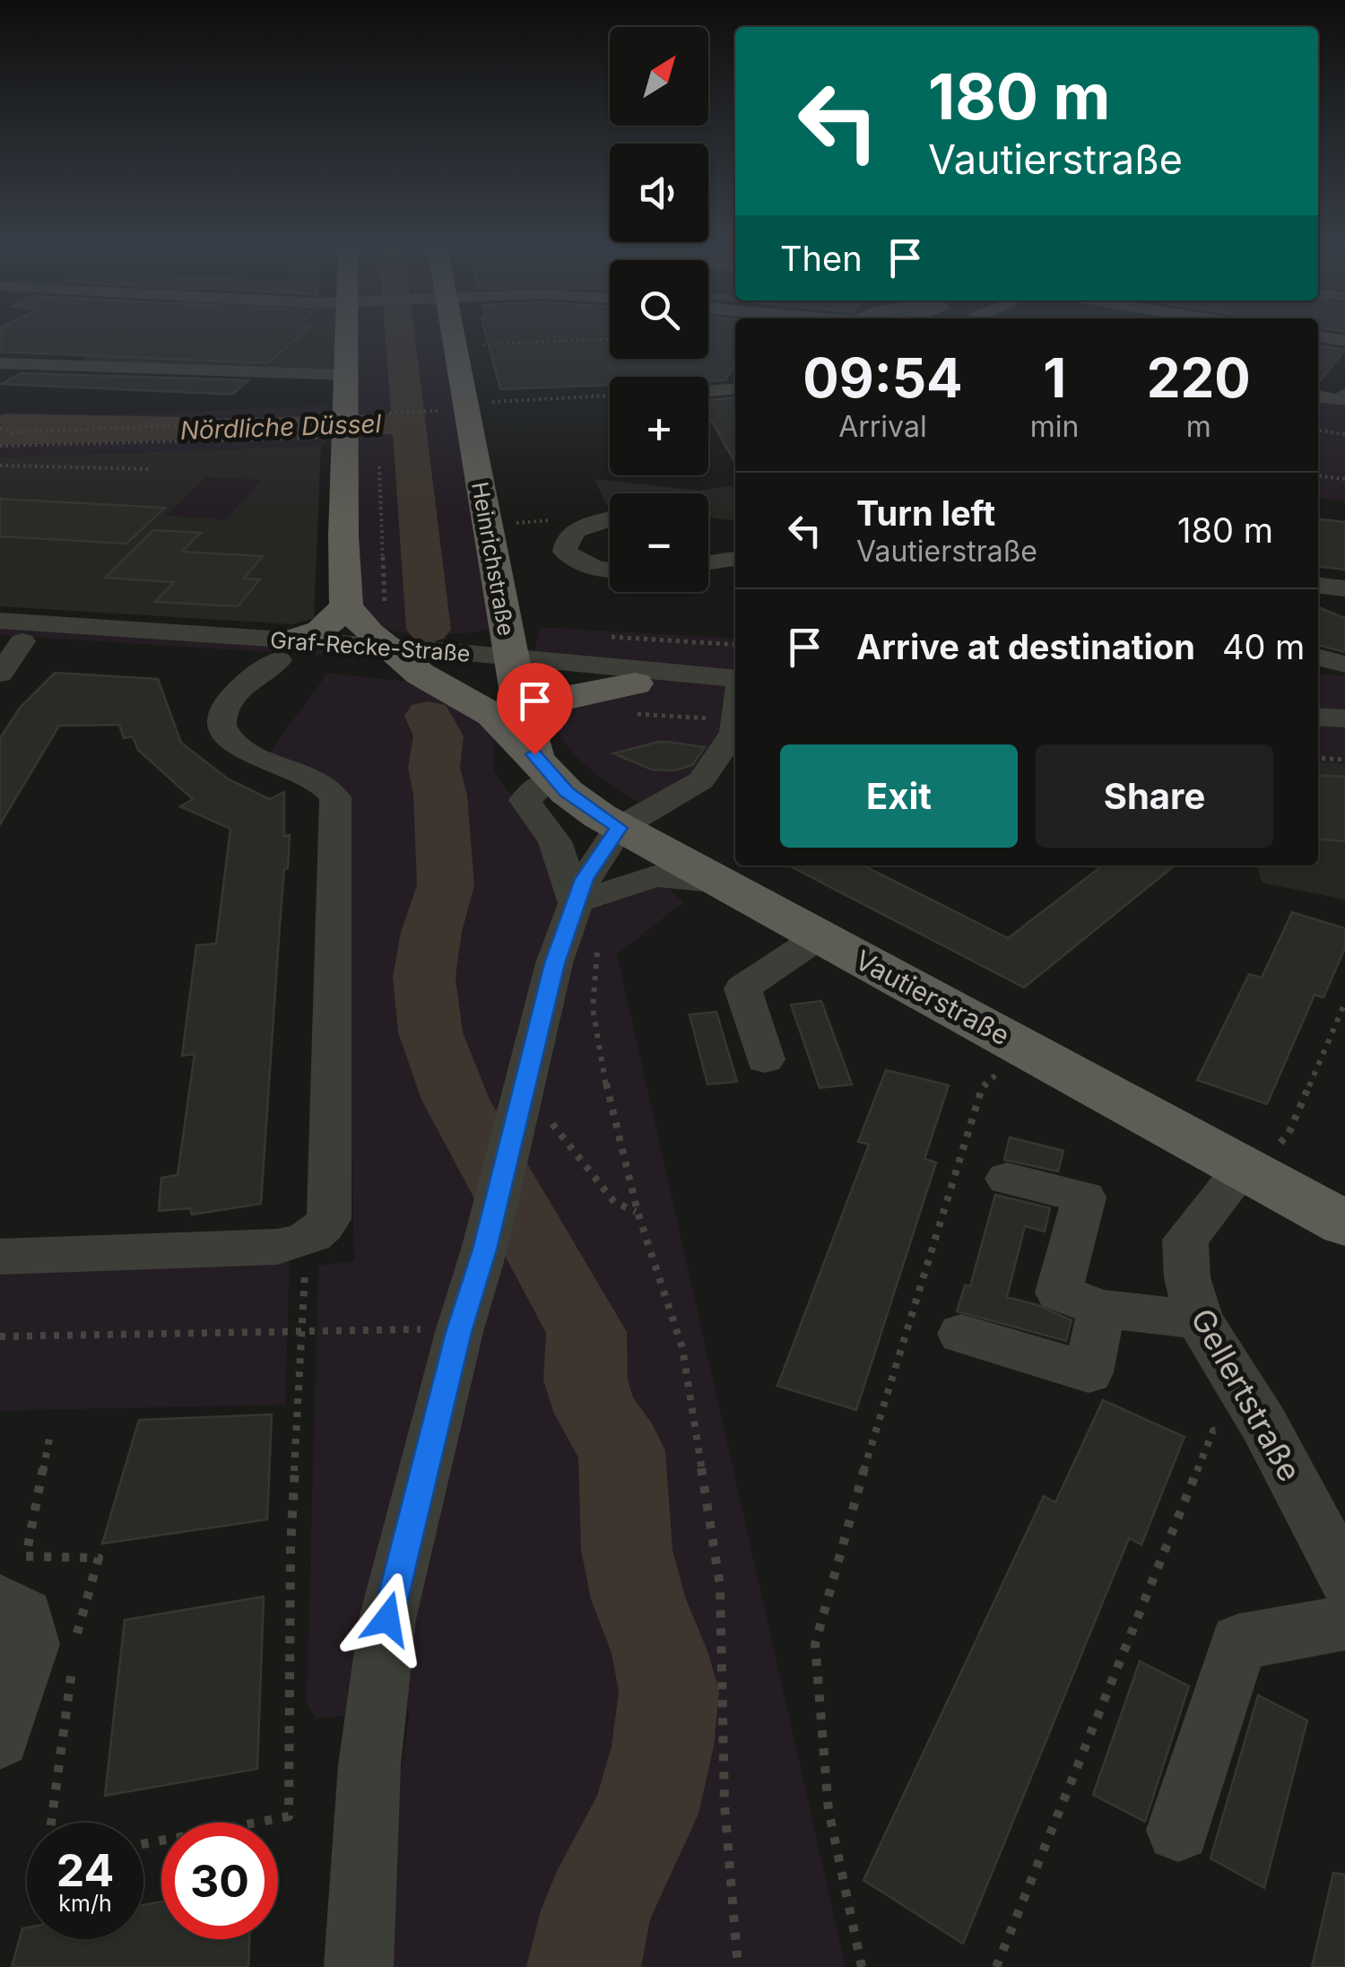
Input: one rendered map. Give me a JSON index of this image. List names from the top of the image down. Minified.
{"streets":{"main road":["Heinrichstraße","Vautierstraße"],"street":["Graf-Recke-Straße","Gellertstraße"]},"crossings":[["Heinrichstraße","Graf-Recke-Straße"],["Heinrichstraße","Vautierstraße"],["Vautierstraße","Gellertstraße"]],"water":["Nördliche Düssel"],"north":"top right","page":{"map_buttons":["+","−"],"turn":["180 m","Vautierstraße"],"then":"Then","eta":["09:54","Arrival","1","min","220","m"],"list":[{"name":"Turn left","note":"Vautierstraße","value":"180 m"},{"name":"Arrive at destination","value":"40 m"}],"buttons":["Exit","Share"],"speed":"24 km/h","limit":"30"}}
